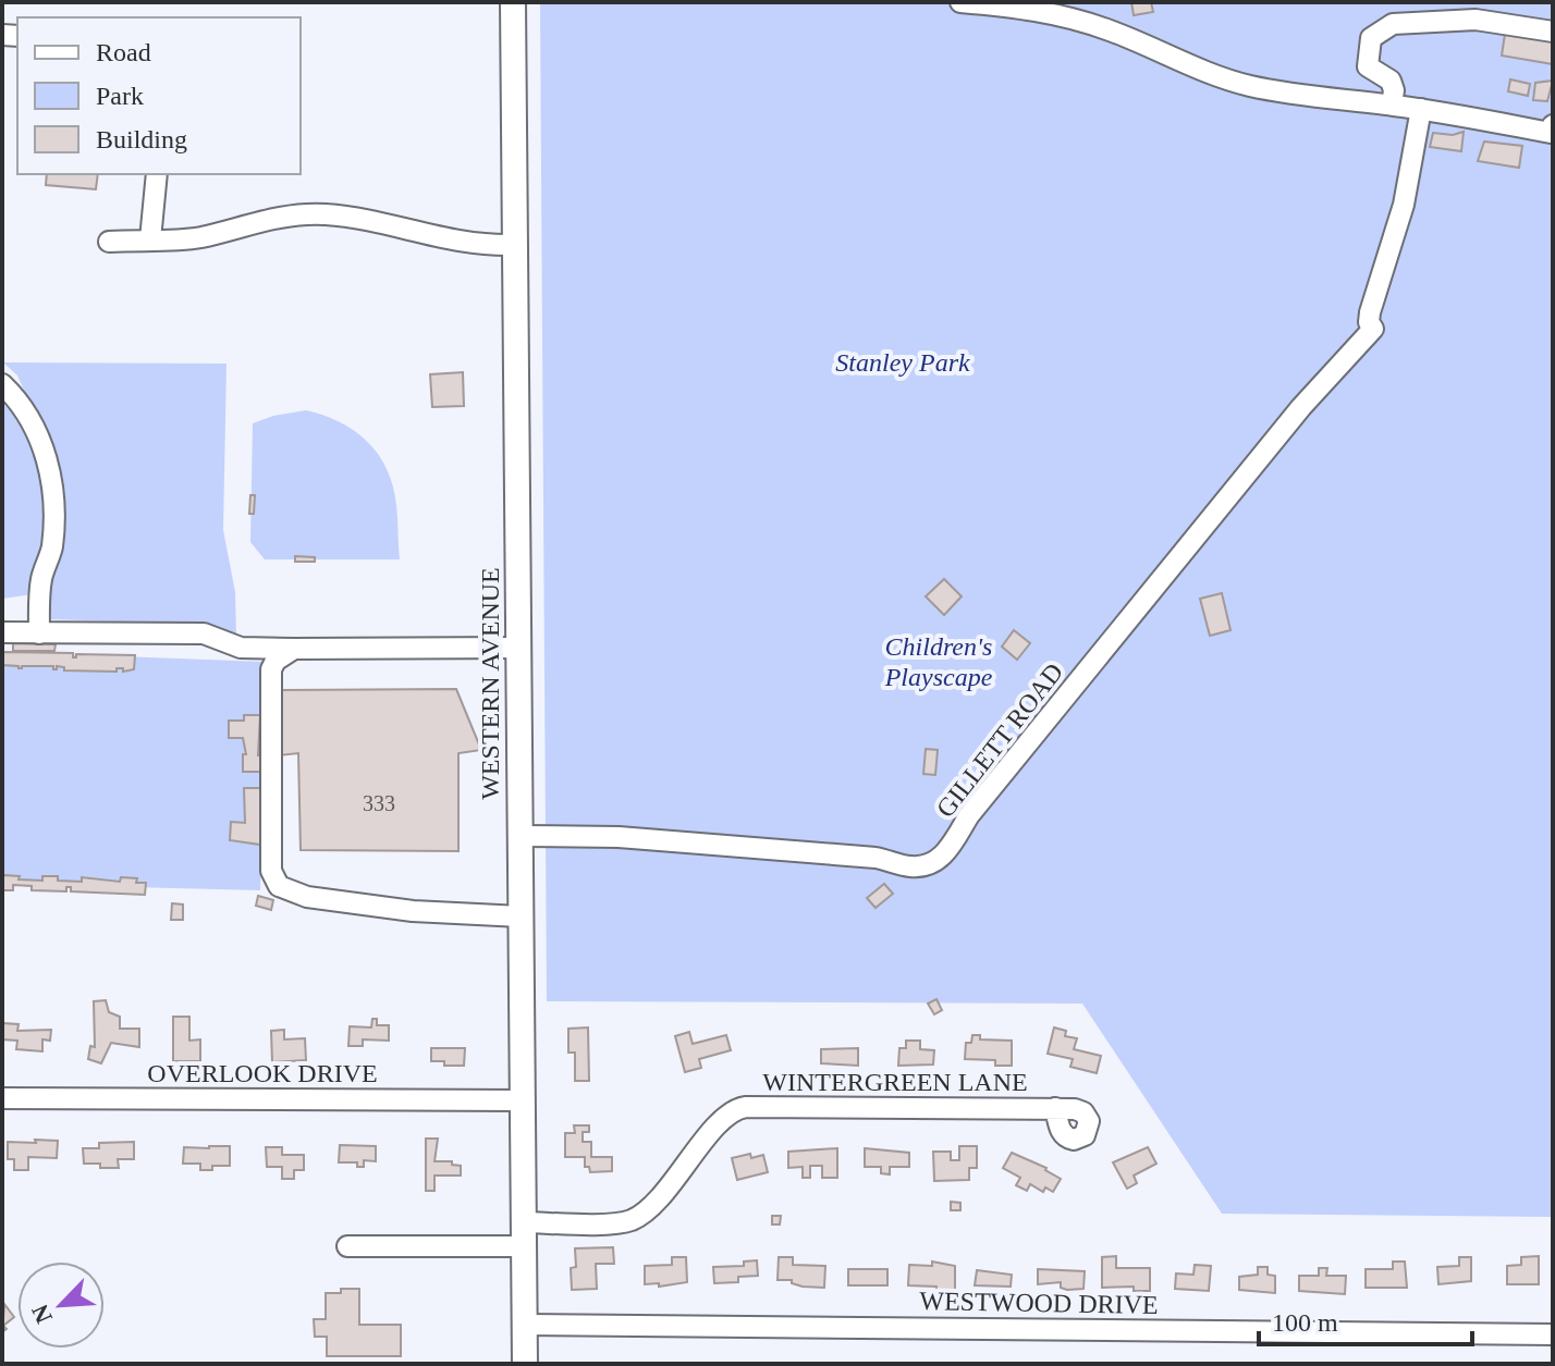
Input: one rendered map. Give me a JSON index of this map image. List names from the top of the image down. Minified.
{"streets":{"main road":["WESTERN AVENUE"],"street":["GILLETT ROAD","OVERLOOK DRIVE","WINTERGREEN LANE","WESTWOOD DRIVE"]},"crossings":[["WESTERN AVENUE","GILLETT ROAD"],["WESTERN AVENUE","OVERLOOK DRIVE"],["WESTERN AVENUE","WINTERGREEN LANE"],["WESTERN AVENUE","WESTWOOD DRIVE"]],"parks":["Stanley Park","Children's Playscape"],"house_numbers":["333"],"legend":["Road","Park","Building"],"scale_bar":"100 m","north":"bottom left"}
